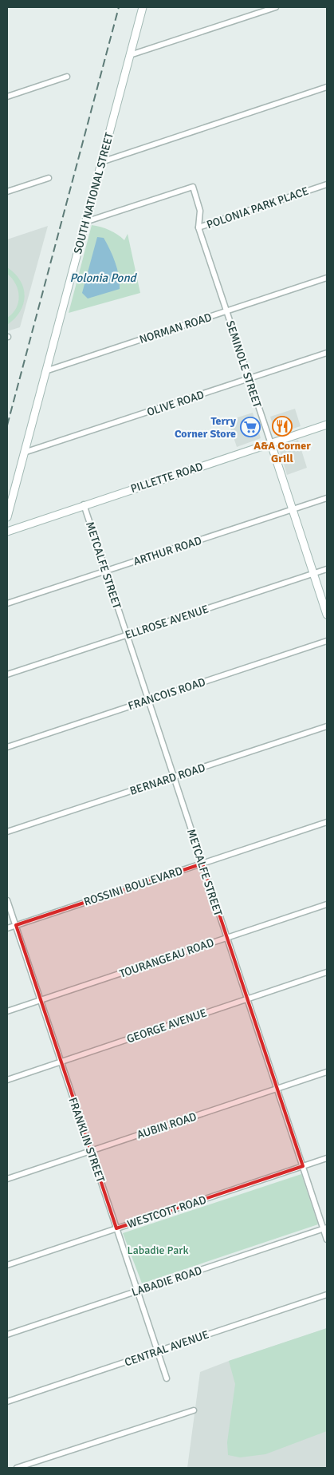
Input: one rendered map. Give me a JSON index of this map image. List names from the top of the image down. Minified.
{"streets":{"street":["SOUTH NATIONAL STREET","POLONIA PARK PLACE","NORMAN ROAD","SEMINOLE STREET","OLIVE ROAD","PILLETTE ROAD","ARTHUR ROAD","METCALFE STREET","ELLROSE AVENUE","FRANCOIS ROAD","BERNARD ROAD","ROSSINI BOULEVARD","TOURANGEAU ROAD","GEORGE AVENUE","AUBIN ROAD","FRANKLIN STREET","WESTCOTT ROAD","LABADIE ROAD","CENTRAL AVENUE"]},"crossings":[["SOUTH NATIONAL STREET","POLONIA PARK PLACE"],["SOUTH NATIONAL STREET","NORMAN ROAD"],["SOUTH NATIONAL STREET","OLIVE ROAD"],["POLONIA PARK PLACE","SEMINOLE STREET"],["NORMAN ROAD","SEMINOLE STREET"],["SEMINOLE STREET","OLIVE ROAD"],["SEMINOLE STREET","PILLETTE ROAD"],["SEMINOLE STREET","ARTHUR ROAD"],["SEMINOLE STREET","ELLROSE AVENUE"],["PILLETTE ROAD","METCALFE STREET"],["ARTHUR ROAD","METCALFE STREET"],["METCALFE STREET","ELLROSE AVENUE"],["METCALFE STREET","FRANCOIS ROAD"],["METCALFE STREET","BERNARD ROAD"],["METCALFE STREET","ROSSINI BOULEVARD"],["METCALFE STREET","TOURANGEAU ROAD"],["METCALFE STREET","GEORGE AVENUE"],["METCALFE STREET","AUBIN ROAD"],["METCALFE STREET","WESTCOTT ROAD"],["METCALFE STREET","LABADIE ROAD"],["ROSSINI BOULEVARD","FRANKLIN STREET"],["TOURANGEAU ROAD","FRANKLIN STREET"],["GEORGE AVENUE","FRANKLIN STREET"],["AUBIN ROAD","FRANKLIN STREET"],["FRANKLIN STREET","WESTCOTT ROAD"],["FRANKLIN STREET","LABADIE ROAD"],["FRANKLIN STREET","CENTRAL AVENUE"]],"water":["Polonia Pond"],"parks":["Labadie Park"],"places":{"restaurant":["A&A Corner Grill"],"supermarket":["Terry Corner Store"]}}
